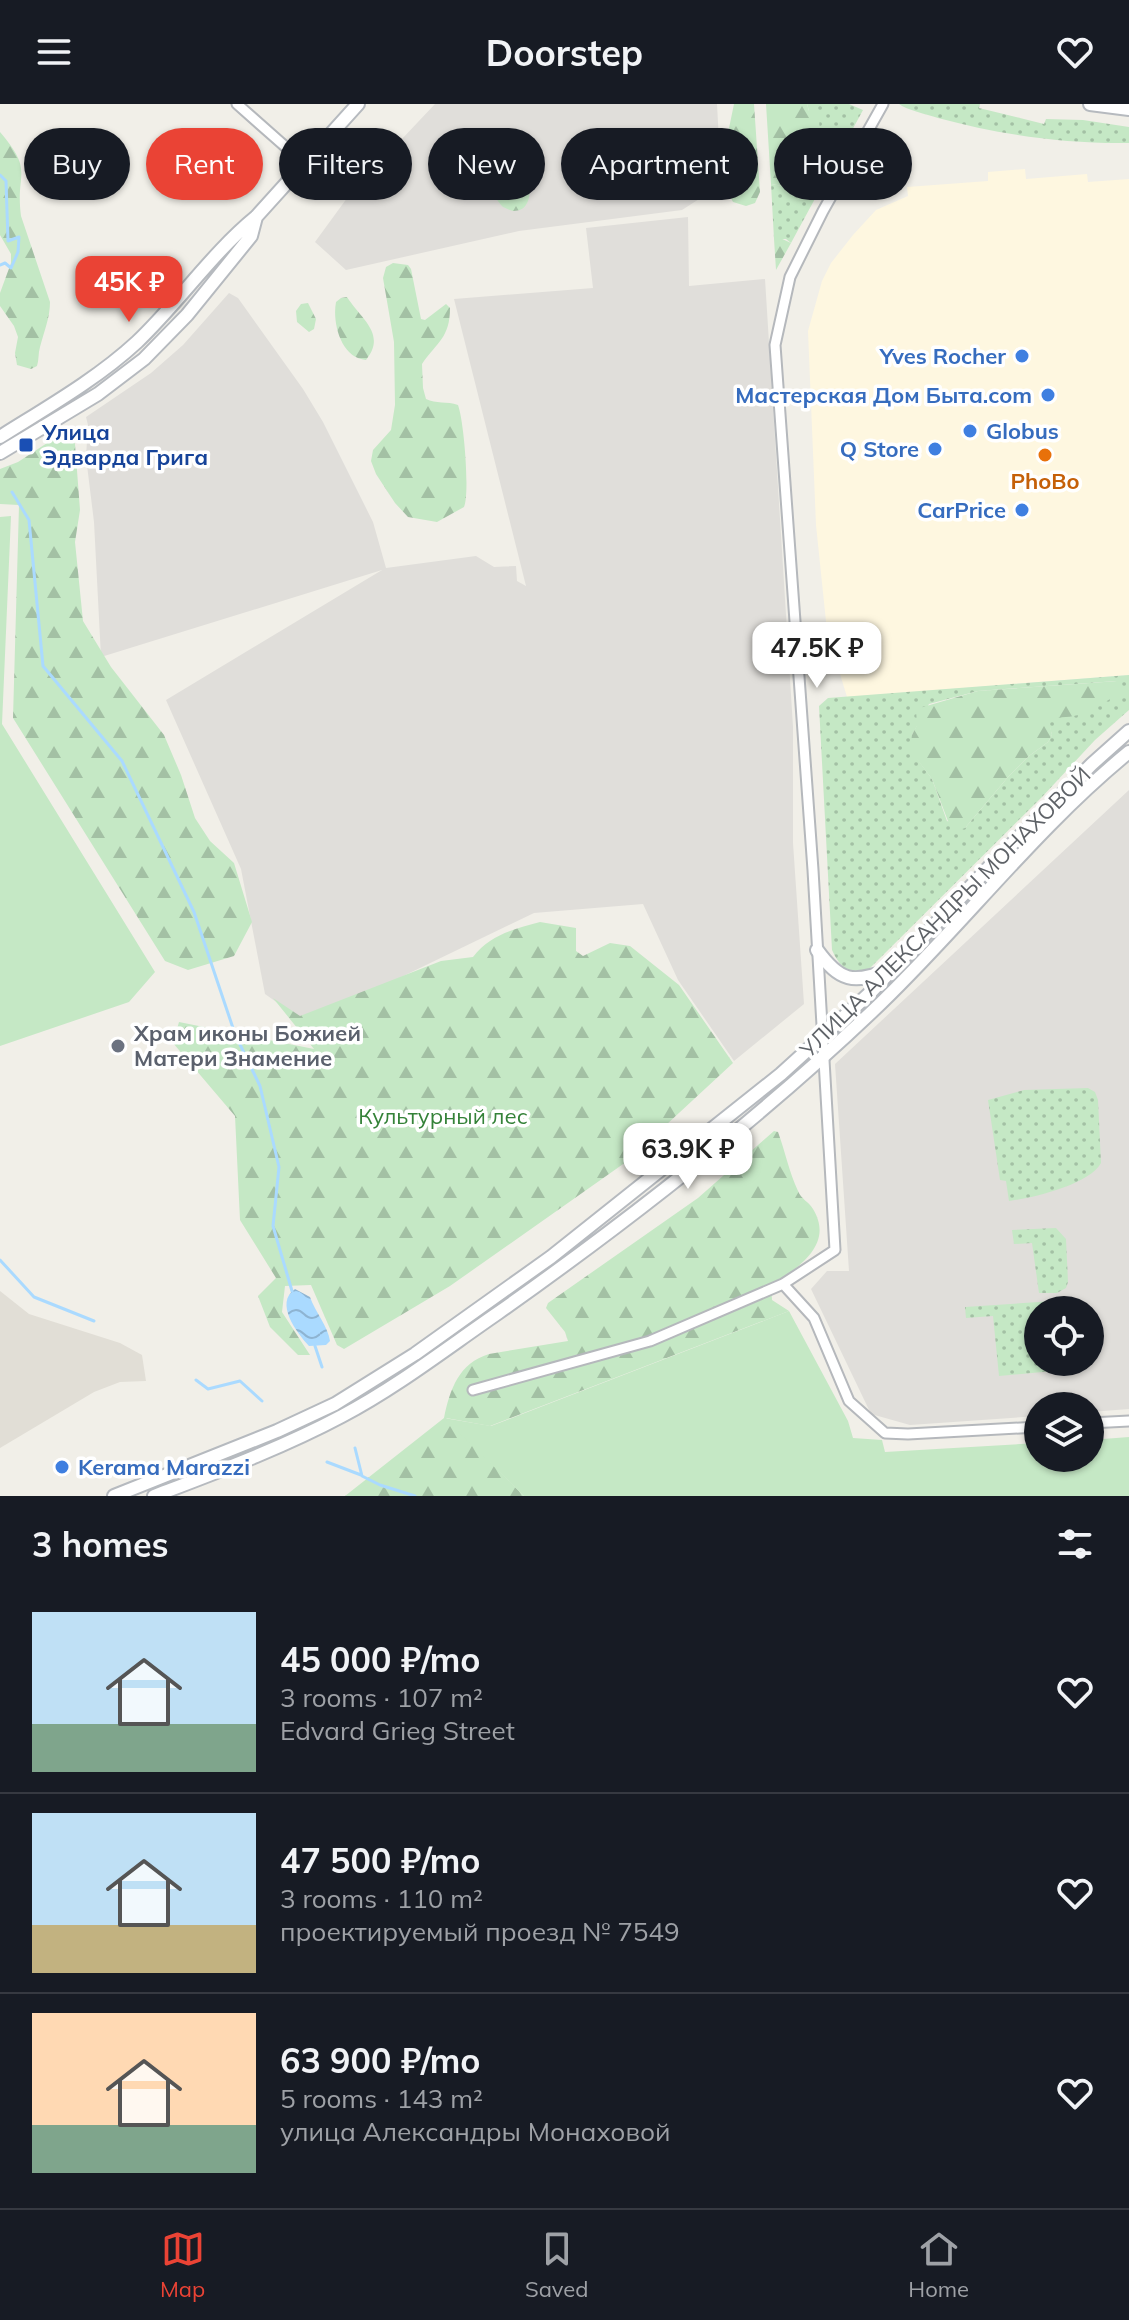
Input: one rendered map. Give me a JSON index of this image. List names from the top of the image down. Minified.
{"streets":{"main road":["УЛИЦА АЛЕКСАНДРЫ МОНАХОВОЙ"]},"parks":["Культурный лес"],"places":{"other":["Yves Rocher","Мастерская Дом Быта.com","Globus","Q Store","PhoBo","CarPrice","Храм иконы Божией Матери Знамение","Kerama Marazzi"],"transit":["Улица Эдварда Грига"]},"page":{"header":"Doorstep","chip":["Buy","Rent","Filters","New","Apartment","House"],"price":["45K ₽","47.5K ₽","63.9K ₽"],"heading":"3 homes","list":[{"name":"45 000 ₽/mo","note":"3 rooms · 107 m² · Edvard Grieg Street"},{"name":"47 500 ₽/mo","note":"3 rooms · 110 m² · проектируемый проезд № 7549"},{"name":"63 900 ₽/mo","note":"5 rooms · 143 m² · улица Александры Монаховой"}],"tabs":["Map","Saved","Home"]}}
